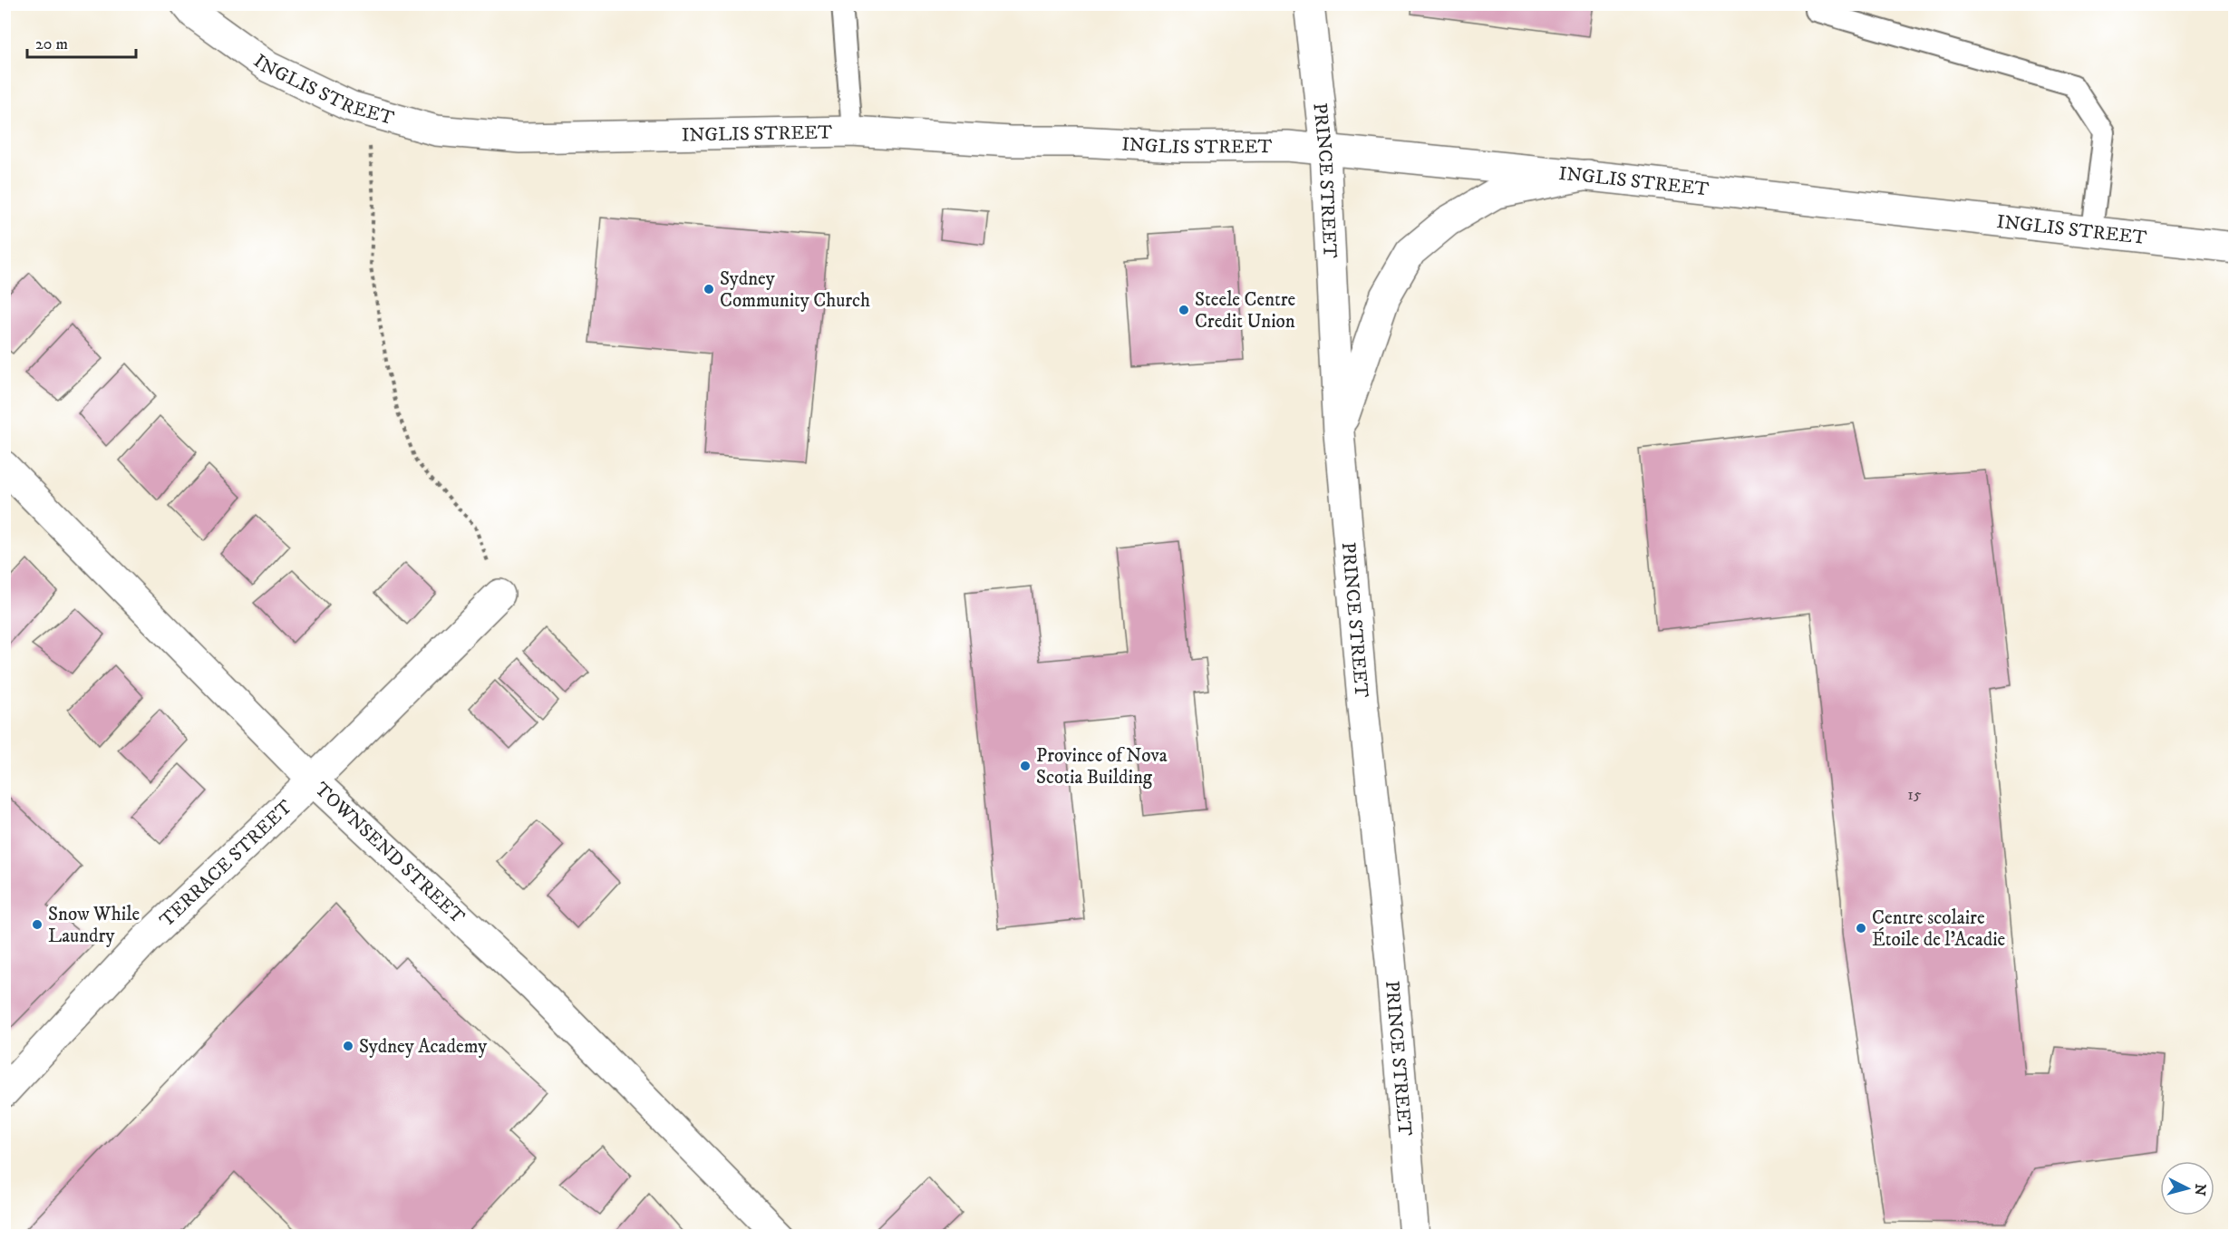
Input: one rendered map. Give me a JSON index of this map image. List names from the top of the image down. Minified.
{"streets":{"street":["INGLIS STREET","PRINCE STREET","TOWNSEND STREET","TERRACE STREET"]},"crossings":[["INGLIS STREET","PRINCE STREET"],["TOWNSEND STREET","TERRACE STREET"]],"places":["Sydney Community Church","Steele Centre Credit Union","Province of Nova Scotia Building","Snow While Laundry","Centre scolaire Étoile de l'Acadie","Sydney Academy"],"house_numbers":["15"],"scale_bar":"20 m","north":"right"}
